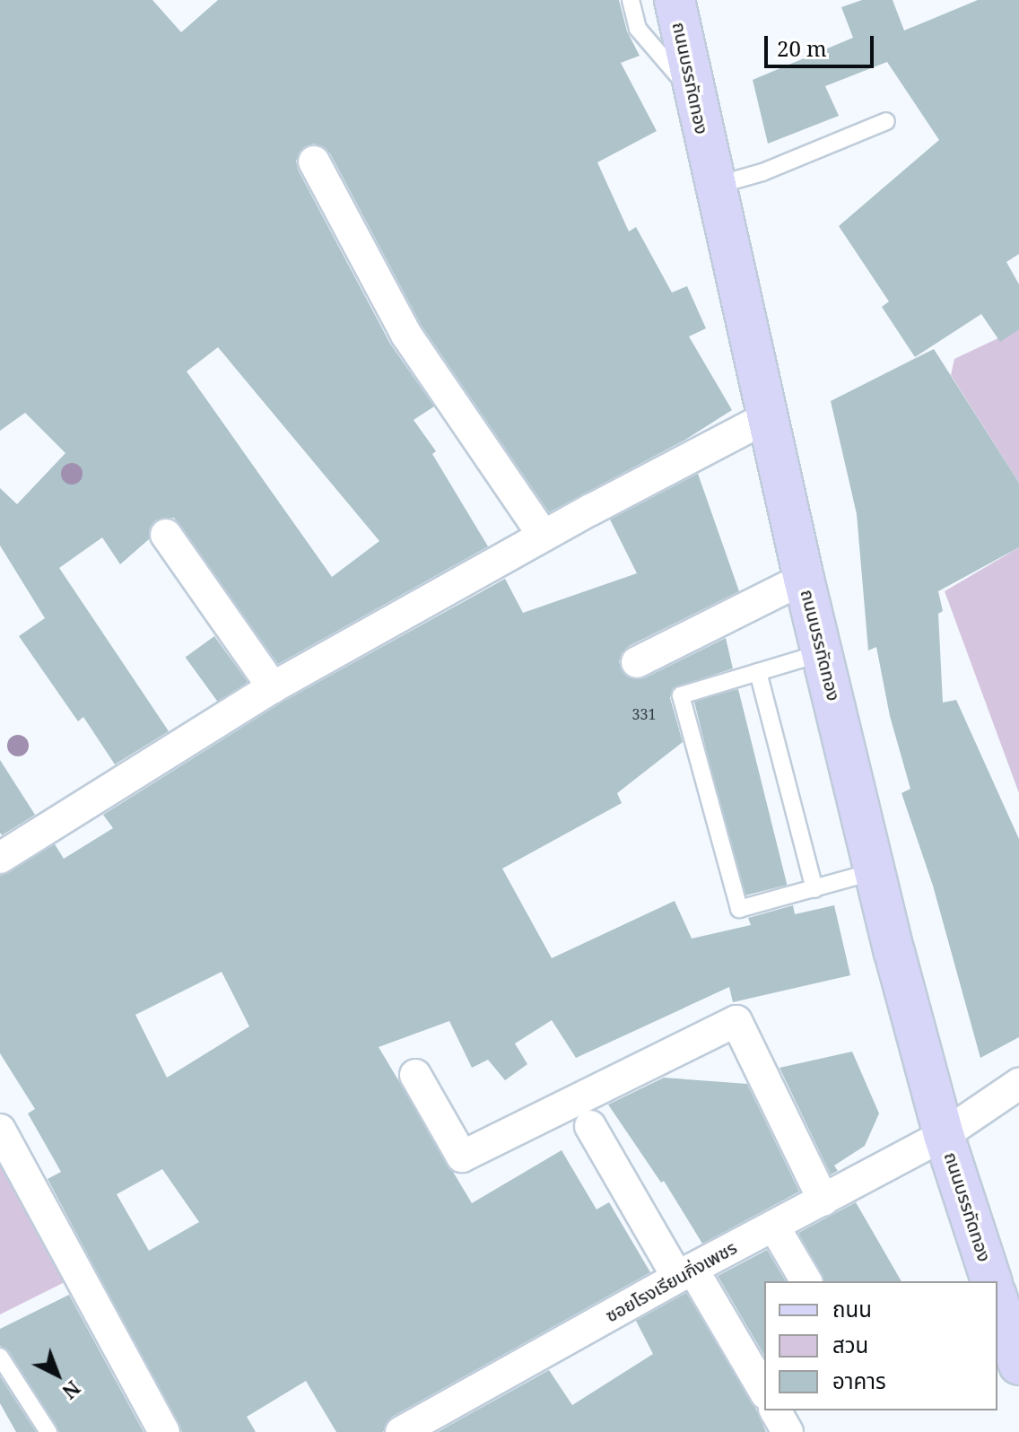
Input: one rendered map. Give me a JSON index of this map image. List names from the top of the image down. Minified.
{"streets":{"main road":["ถนนบรรทัดทอง"],"street":["ซอยโรงเรียนกิ่งเพชร"]},"crossings":[["ถนนบรรทัดทอง","ซอยโรงเรียนกิ่งเพชร"]],"house_numbers":["331"],"legend":["ถนน","สวน","อาคาร"],"scale_bar":"20 m","north":"bottom right"}
